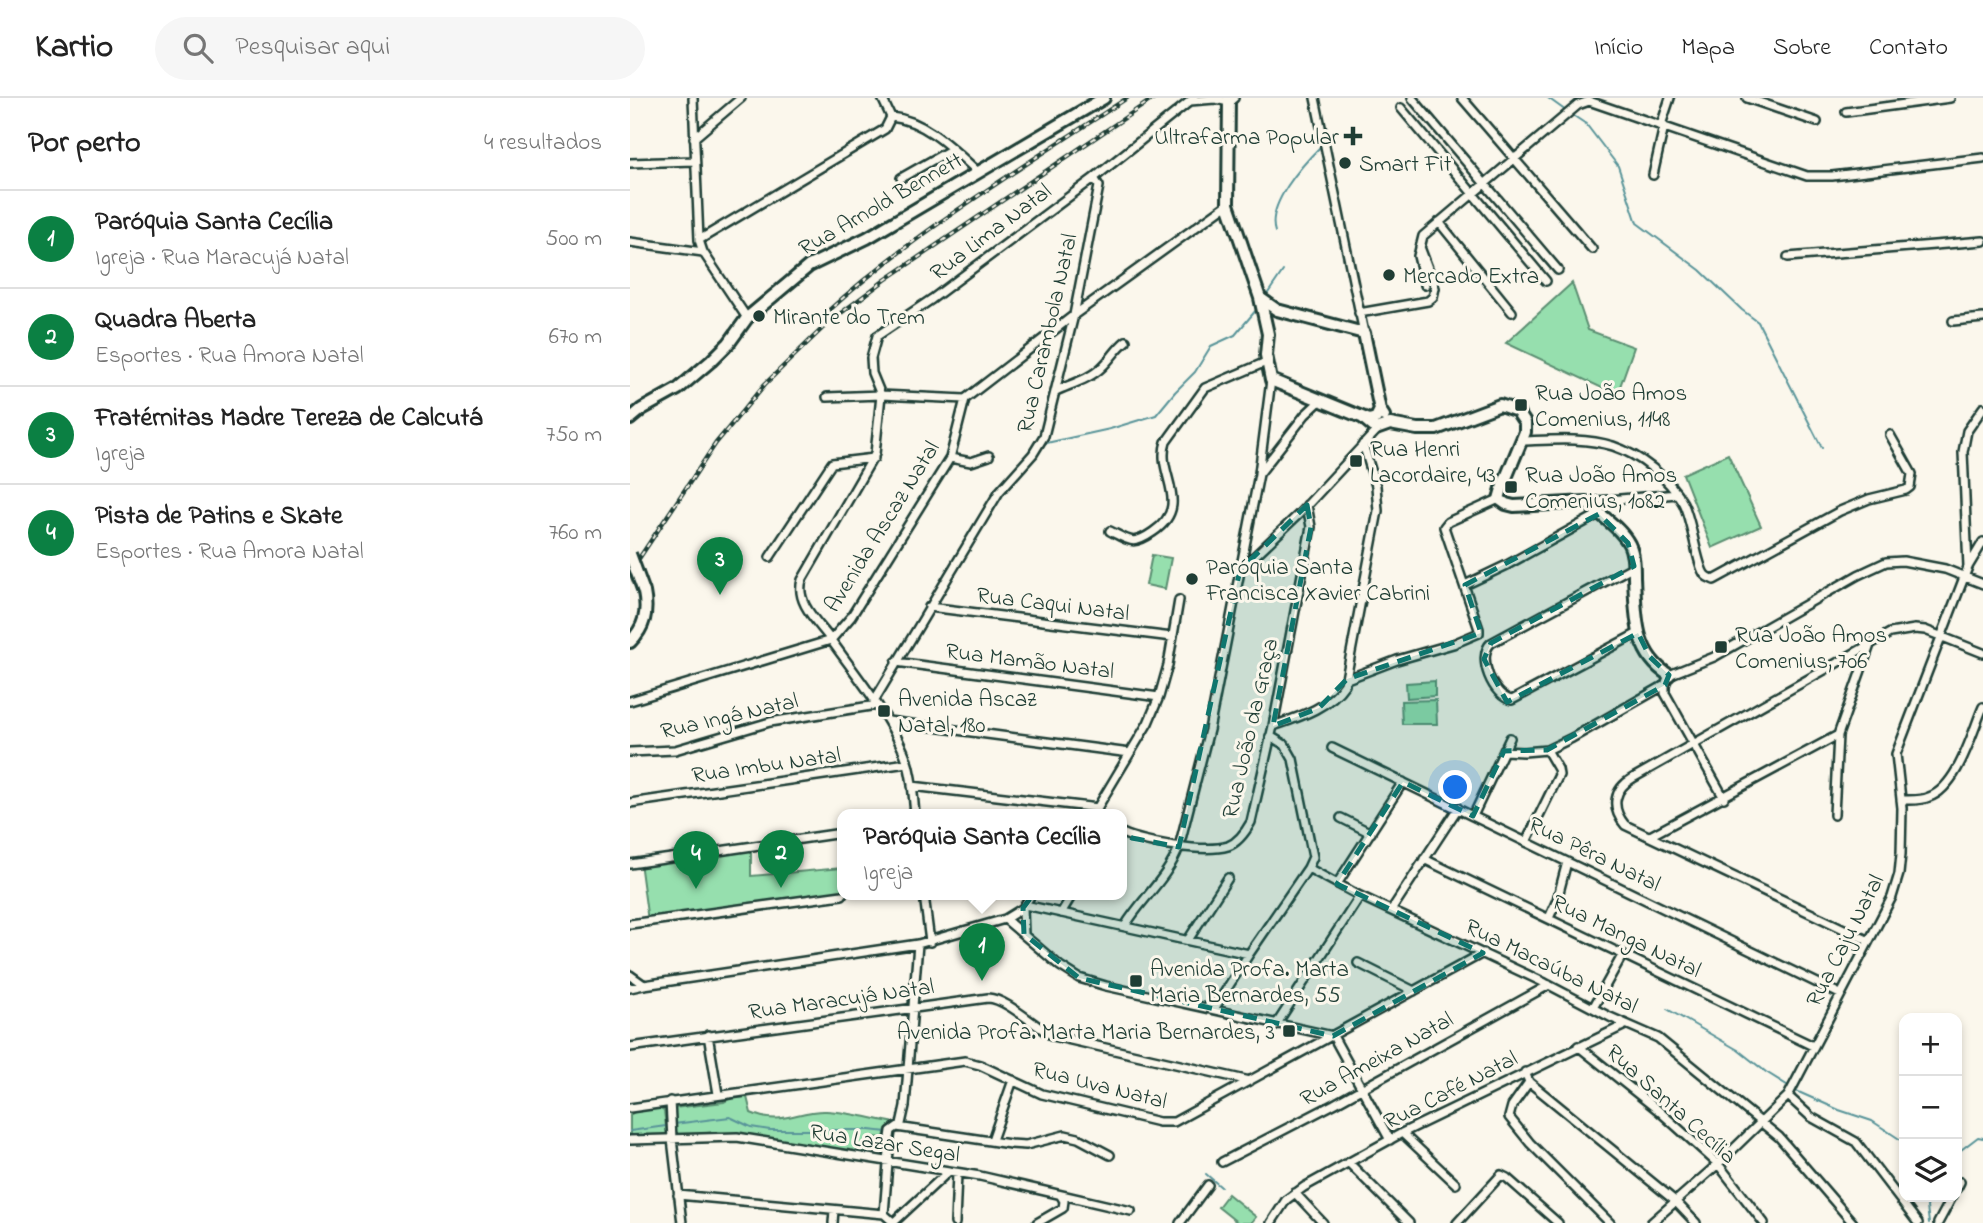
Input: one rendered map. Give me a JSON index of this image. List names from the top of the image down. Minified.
{"streets":{"street":["Rua Arnold Bennett","Rua Lima Natal","Rua Carambola Natal","Avenida Ascaz Natal","Rua Caqui Natal","Rua Mamão Natal","Rua Ingá Natal","Rua João da Graça","Rua Imbu Natal","Rua Pêra Natal","Rua Manga Natal","Rua Caju Natal","Rua Macaúba Natal","Rua Maracujá Natal","Rua Ameixa Natal","Rua Uva Natal","Rua Café Natal","Rua Santa Cecília","Rua Lazar Segal"]},"crossings":[["Rua Lima Natal","Rua Carambola Natal"],["Rua Lima Natal","Avenida Ascaz Natal"],["Rua Carambola Natal","Avenida Ascaz Natal"],["Rua Carambola Natal","Rua Caqui Natal"],["Rua Carambola Natal","Rua Mamão Natal"],["Rua Carambola Natal","Rua Ingá Natal"],["Avenida Ascaz Natal","Rua Ingá Natal"],["Avenida Ascaz Natal","Rua Imbu Natal"],["Rua Pêra Natal","Rua Caju Natal"],["Rua Manga Natal","Rua Caju Natal"],["Rua Caju Natal","Rua Macaúba Natal"],["Rua Caju Natal","Rua Santa Cecília"],["Rua Macaúba Natal","Rua Ameixa Natal"],["Rua Macaúba Natal","Rua Uva Natal"],["Rua Macaúba Natal","Rua Café Natal"],["Rua Maracujá Natal","Rua Uva Natal"],["Rua Café Natal","Rua Santa Cecília"]],"places":{"health":["Ultrafarma Popular"],"other":["Smart Fit","Mercado Extra","Mirante do Trem","Paróquia Santa Francisca Xavier Cabrini"],"transit":["Rua João Amos Comenius, 1148","Rua Henri Lacordaire, 43","Rua João Amos Comenius, 1082","Rua João Amos Comenius, 706","Avenida Ascaz Natal, 180","Avenida Profa. Marta Maria Bernardes, 55","Avenida Profa. Marta Maria Bernardes, 3"]},"page":{"header":"Kartio","search":"Pesquisar aqui","nav":["Início","Mapa","Sobre","Contato"],"heading":["Por perto","4 resultados"],"list":[{"mark":"1","name":"Paróquia Santa Cecília","note":"Igreja · Rua Maracujá Natal","value":"500 m"},{"mark":"2","name":"Quadra Aberta","note":"Esportes · Rua Amora Natal","value":"670 m"},{"mark":"3","name":"Fratérnitas Madre Tereza de Calcutá","note":"Igreja","value":"750 m"},{"mark":"4","name":"Pista de Patins e Skate","note":"Esportes · Rua Amora Natal","value":"760 m"}],"pins":["3","2","4","1"],"popup":["Paróquia Santa Cecília","Igreja"],"map_buttons":["+","−"]}}
